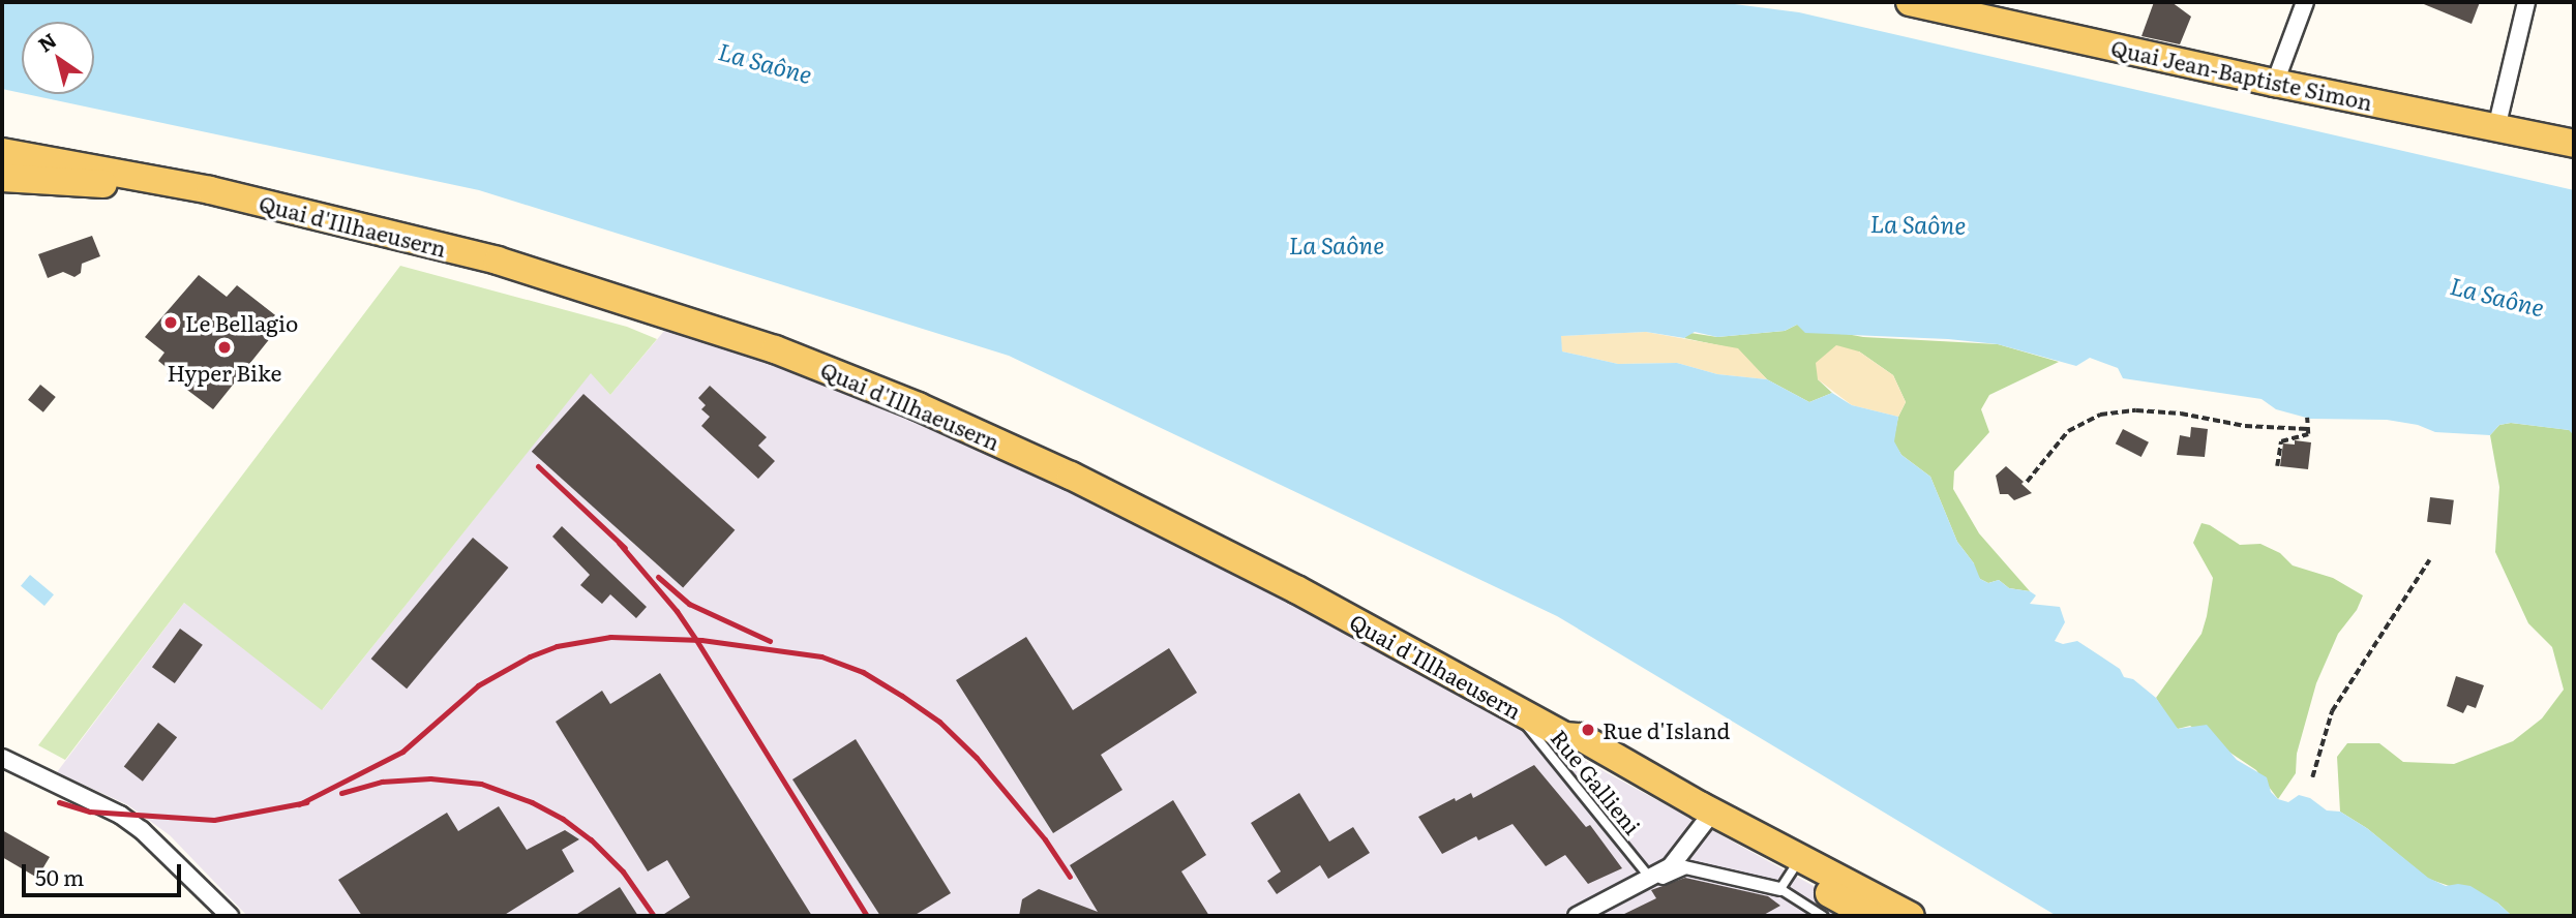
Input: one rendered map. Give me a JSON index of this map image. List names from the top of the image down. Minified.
{"streets":{"main road":["Quai Jean-Baptiste Simon","Quai d'Illhaeusern"],"lane":["Rue Gallieni"]},"crossings":[["Quai d'Illhaeusern","Rue Gallieni"]],"water":["La Saône"],"places":["Le Bellagio","Hyper Bike","Rue d'Island"],"scale_bar":"50 m","north":"top left"}
